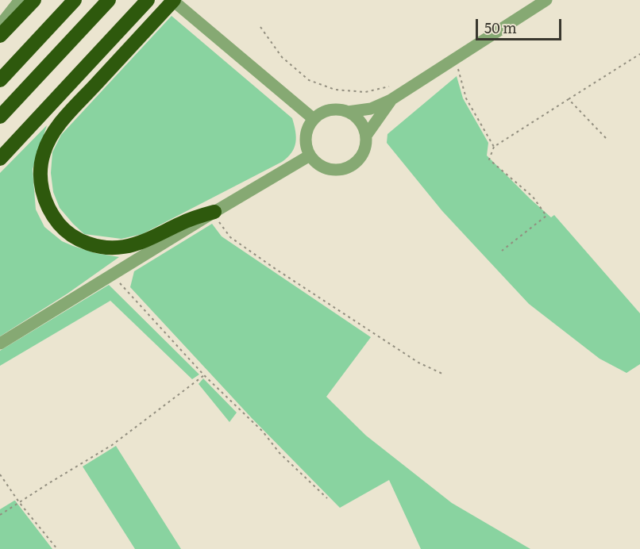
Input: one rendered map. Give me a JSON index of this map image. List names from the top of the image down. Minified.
{"scale_bar":"50 m"}
